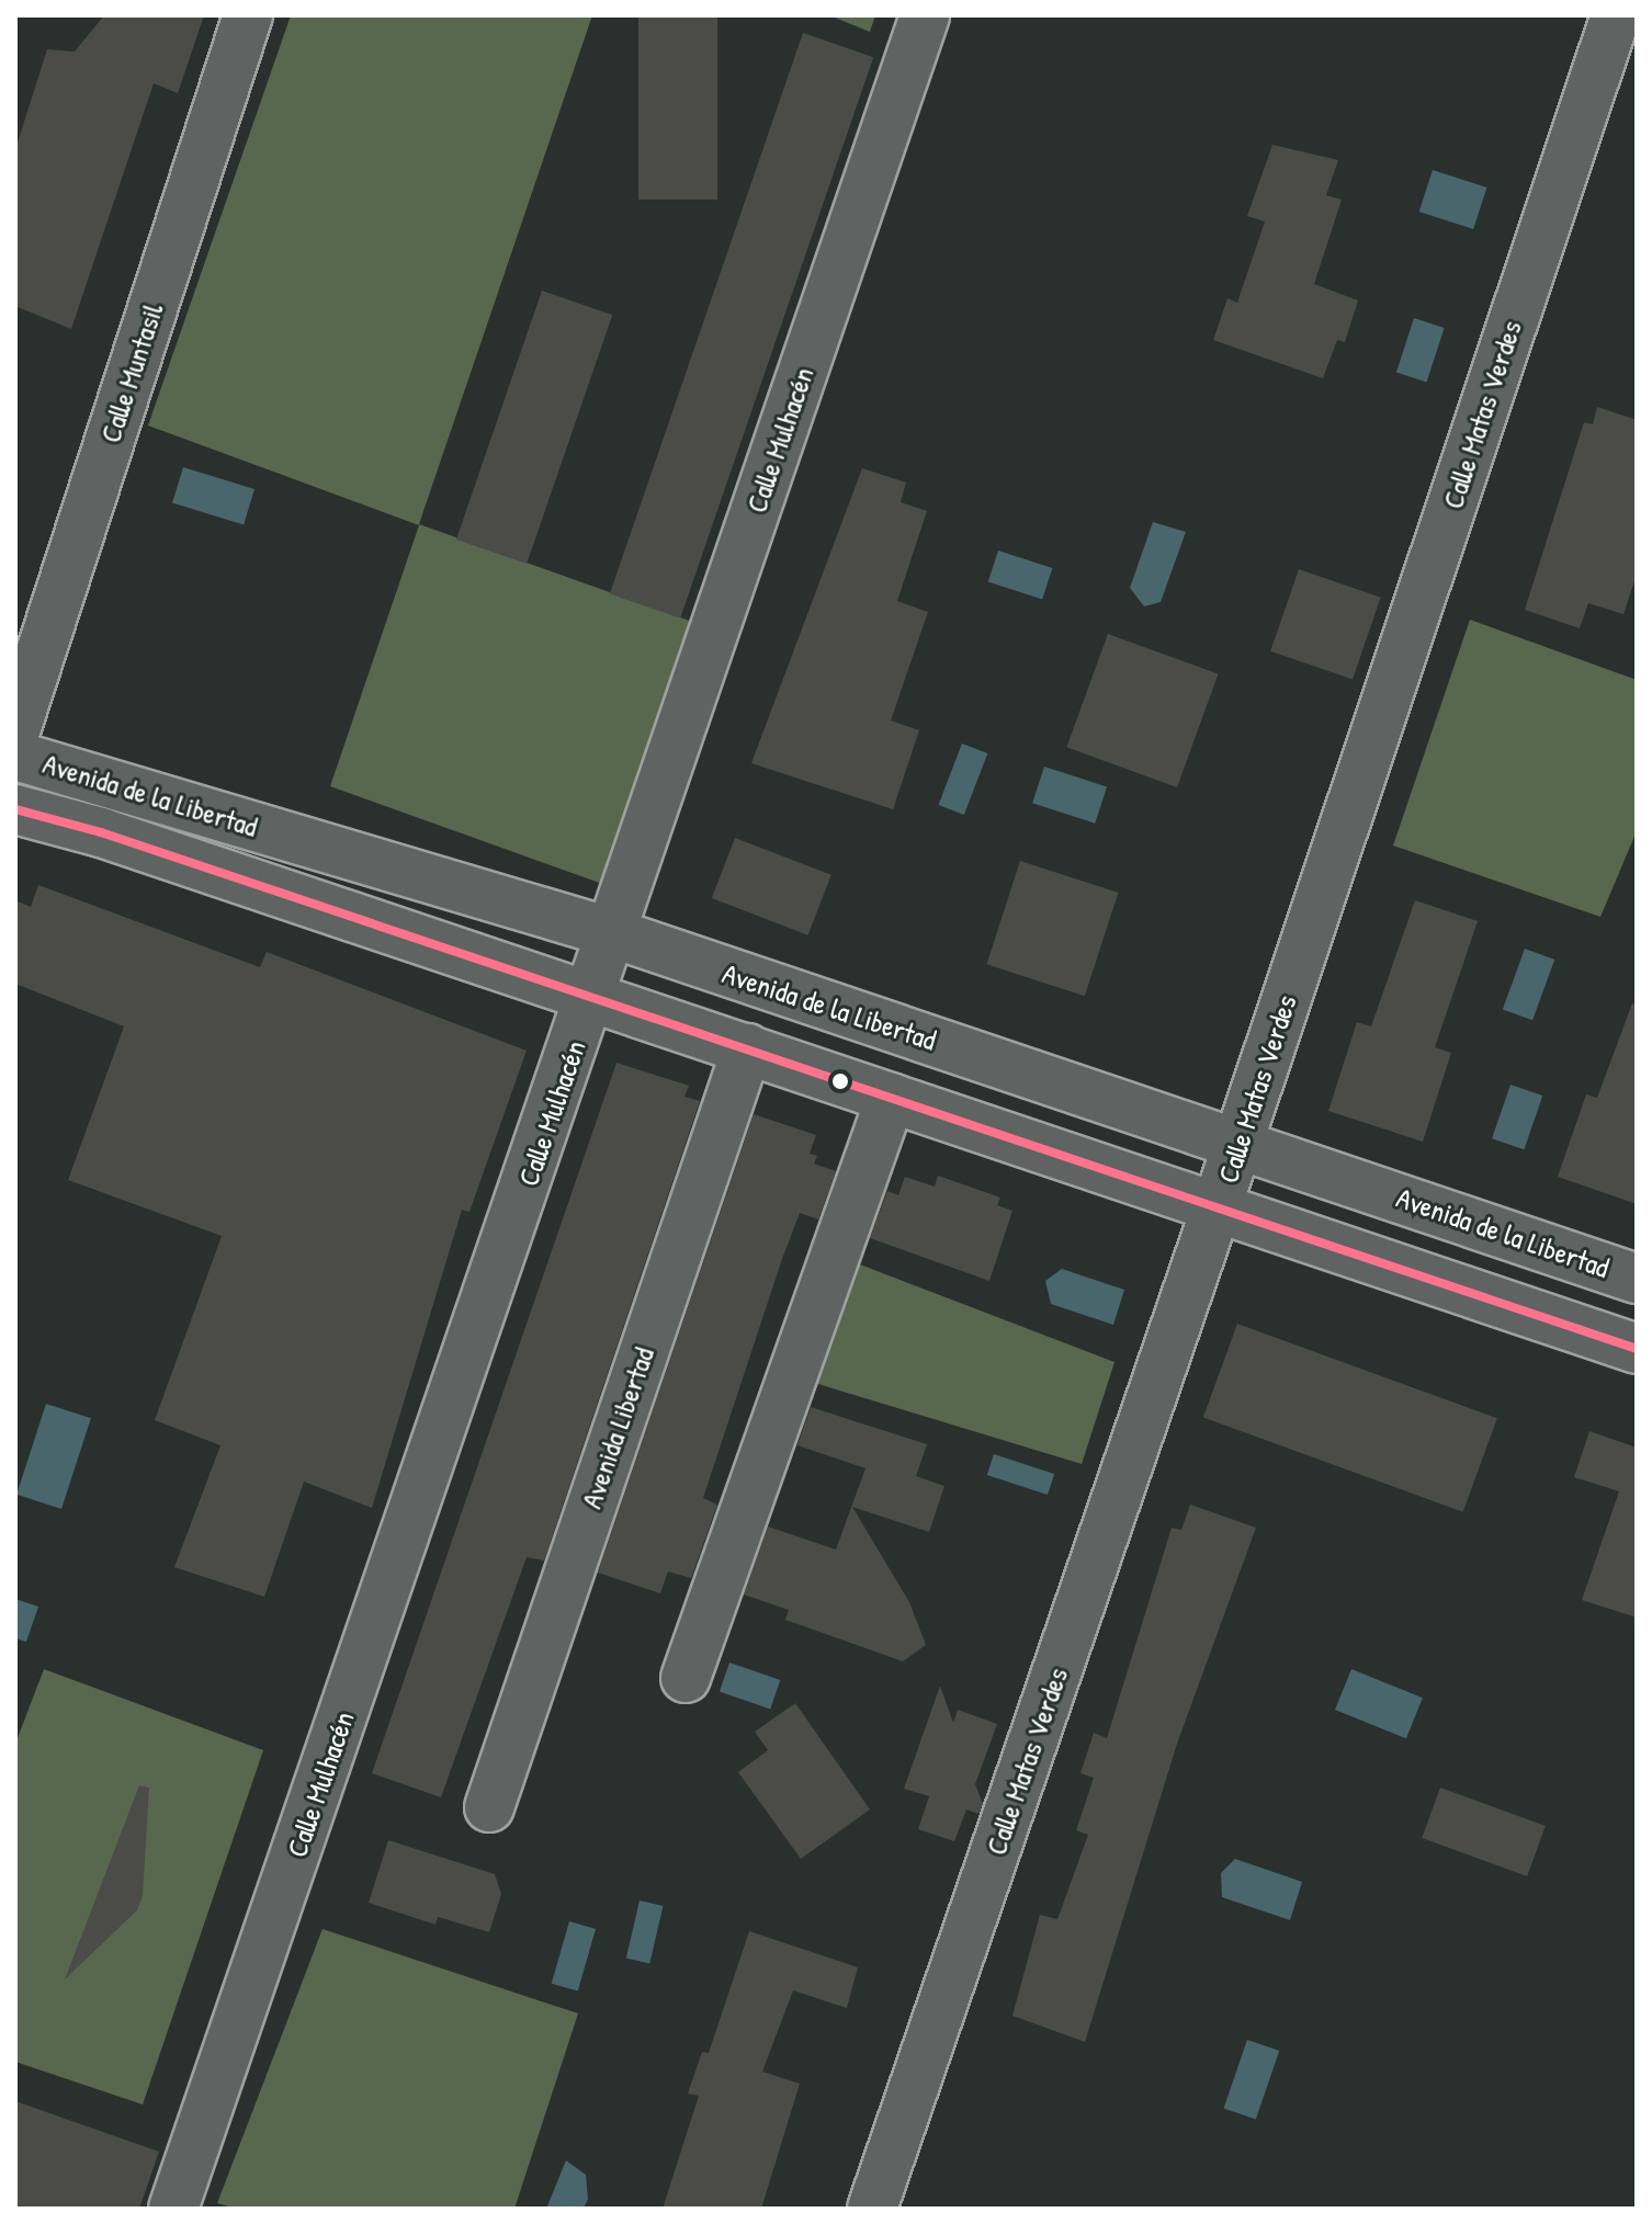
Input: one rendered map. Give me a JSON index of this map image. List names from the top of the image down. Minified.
{"streets":{"street":["Calle Muntasil","Calle Matas Verdes","Calle Mulhacén","Avenida de la Libertad","Avenida Libertad"]},"crossings":[["Calle Matas Verdes","Avenida de la Libertad"],["Calle Mulhacén","Avenida de la Libertad"],["Avenida de la Libertad","Avenida Libertad"]]}
